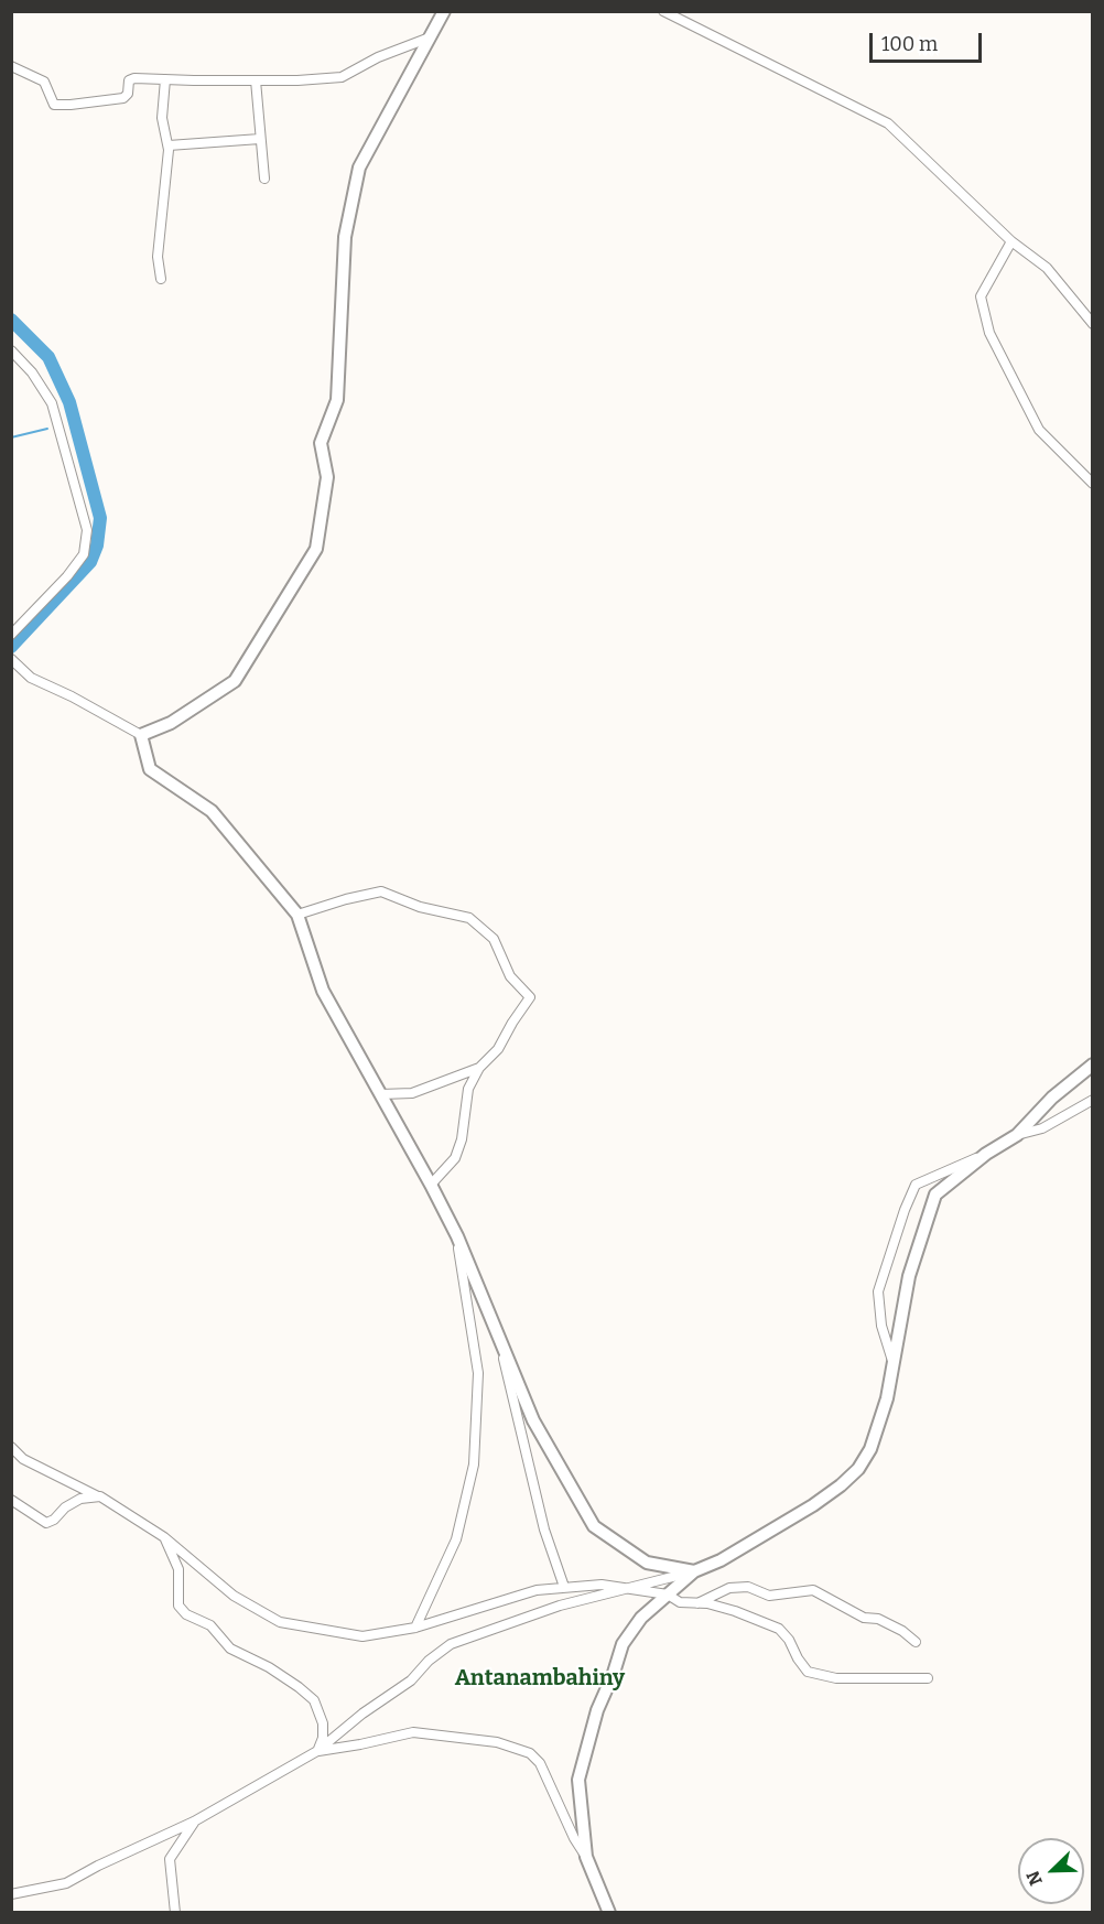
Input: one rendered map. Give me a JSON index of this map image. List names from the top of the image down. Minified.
{"districts":["Antanambahiny"],"scale_bar":"100 m","north":"bottom left"}
